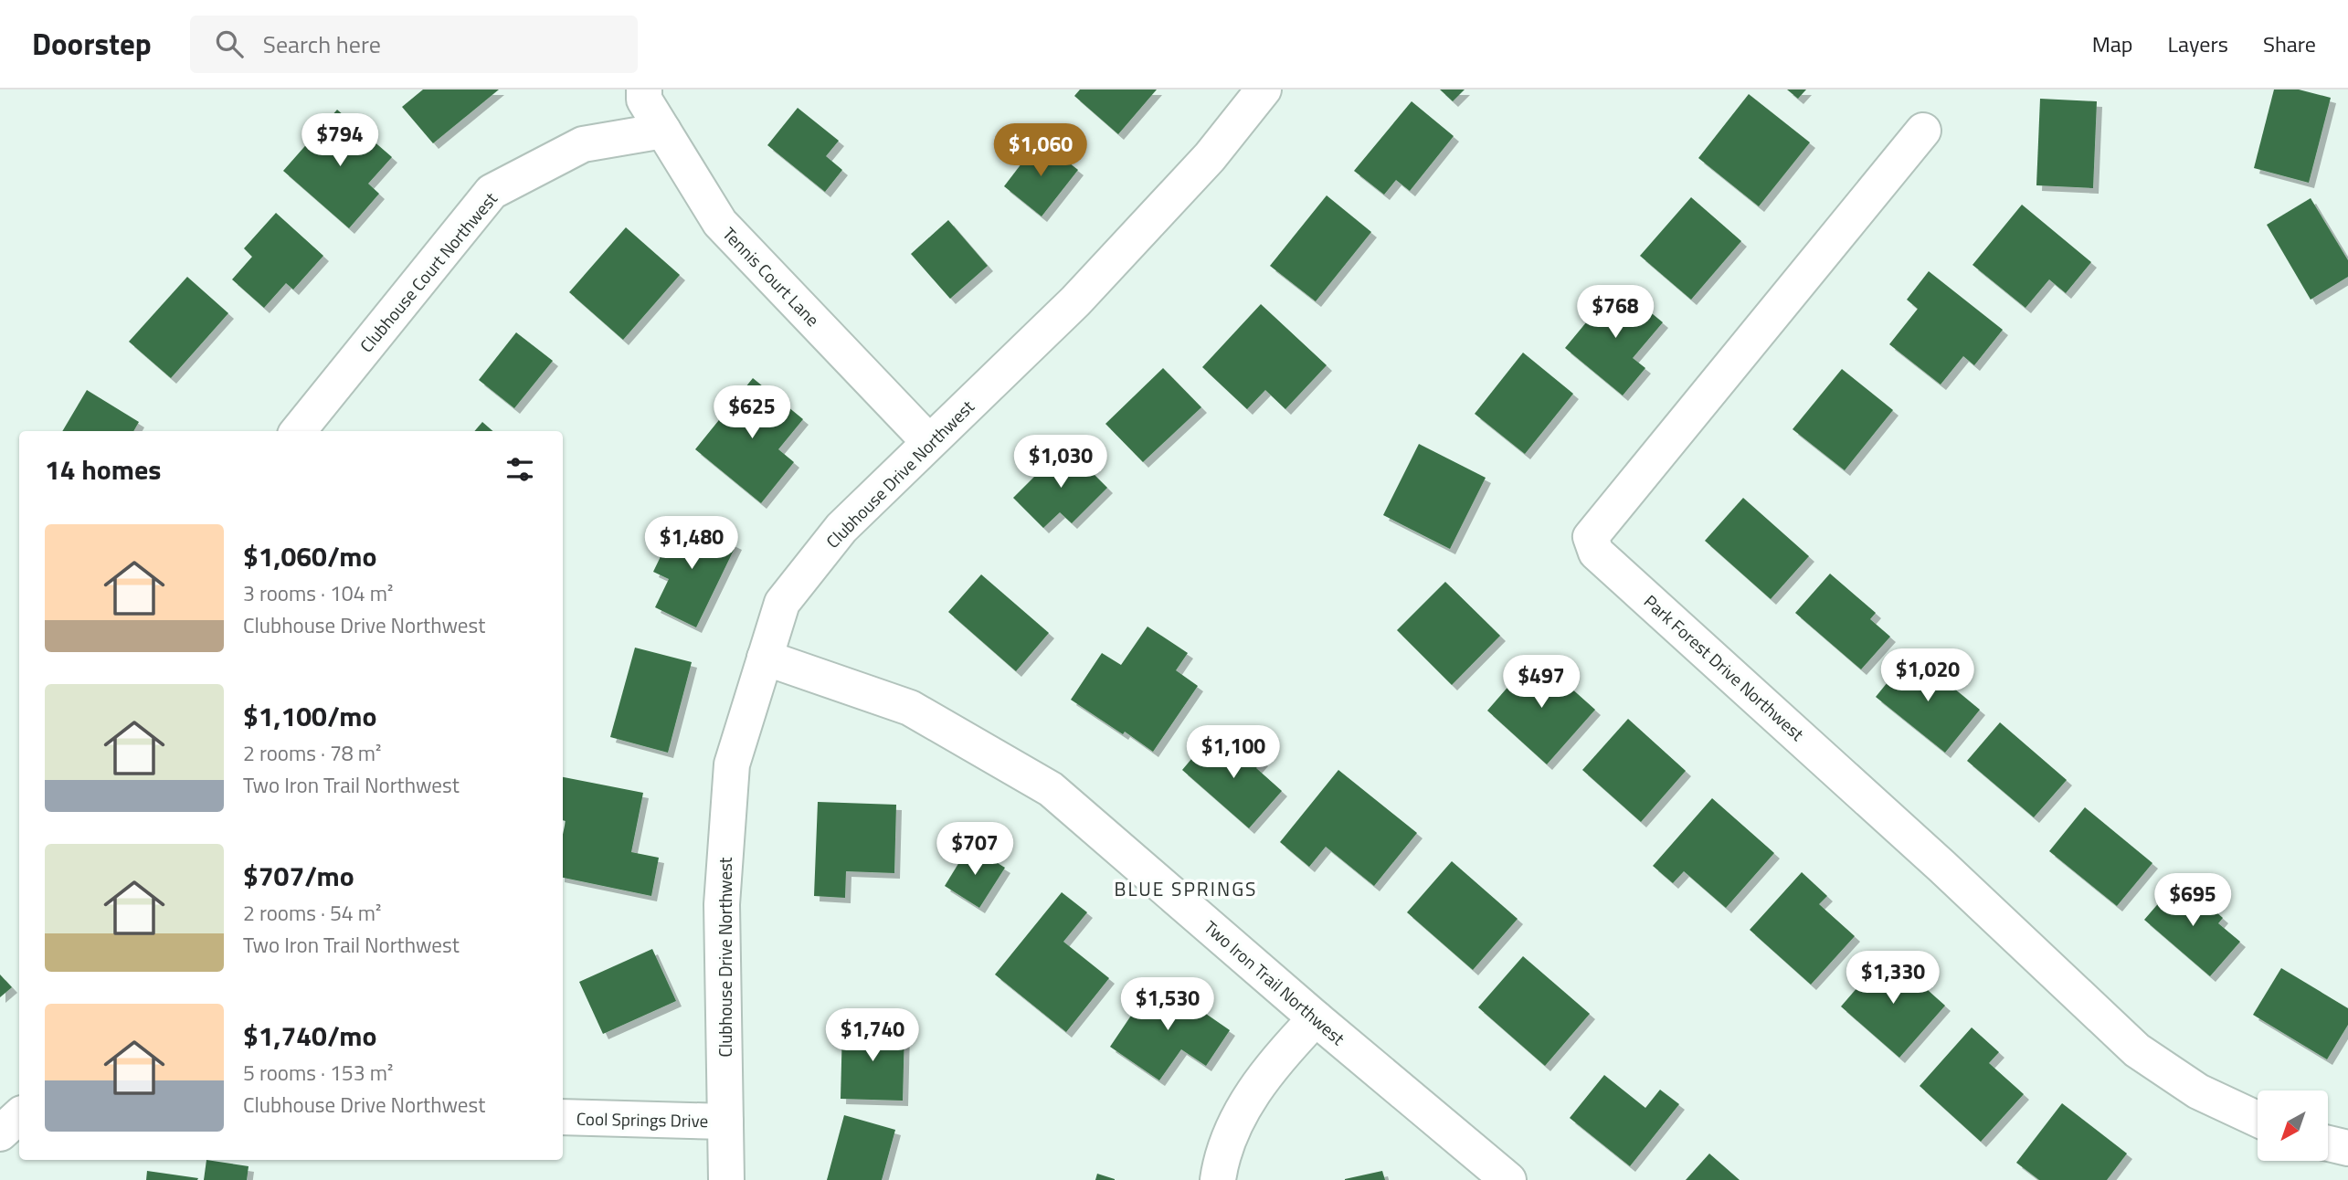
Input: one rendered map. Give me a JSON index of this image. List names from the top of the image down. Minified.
{"streets":{"street":["Clubhouse Court Northwest","Tennis Court Lane","Clubhouse Drive Northwest","Park Forest Drive Northwest","Two Iron Trail Northwest","Cool Springs Drive"]},"crossings":[["Clubhouse Court Northwest","Tennis Court Lane"],["Tennis Court Lane","Clubhouse Drive Northwest"],["Clubhouse Drive Northwest","Two Iron Trail Northwest"],["Clubhouse Drive Northwest","Cool Springs Drive"]],"districts":["BLUE SPRINGS"],"north":"bottom left","page":{"header":"Doorstep","search":"Search here","nav":["Map","Layers","Share"],"price":["$794","$1,060","$768","$625","$1,030","$1,480","$1,020","$497","$1,100","$707","$695","$1,330","$1,530","$1,740"],"heading":"14 homes","list":[{"name":"$1,060/mo","note":"3 rooms · 104 m² · Clubhouse Drive Northwest"},{"name":"$1,100/mo","note":"2 rooms · 78 m² · Two Iron Trail Northwest"},{"name":"$707/mo","note":"2 rooms · 54 m² · Two Iron Trail Northwest"},{"name":"$1,740/mo","note":"5 rooms · 153 m² · Clubhouse Drive Northwest"}]}}
